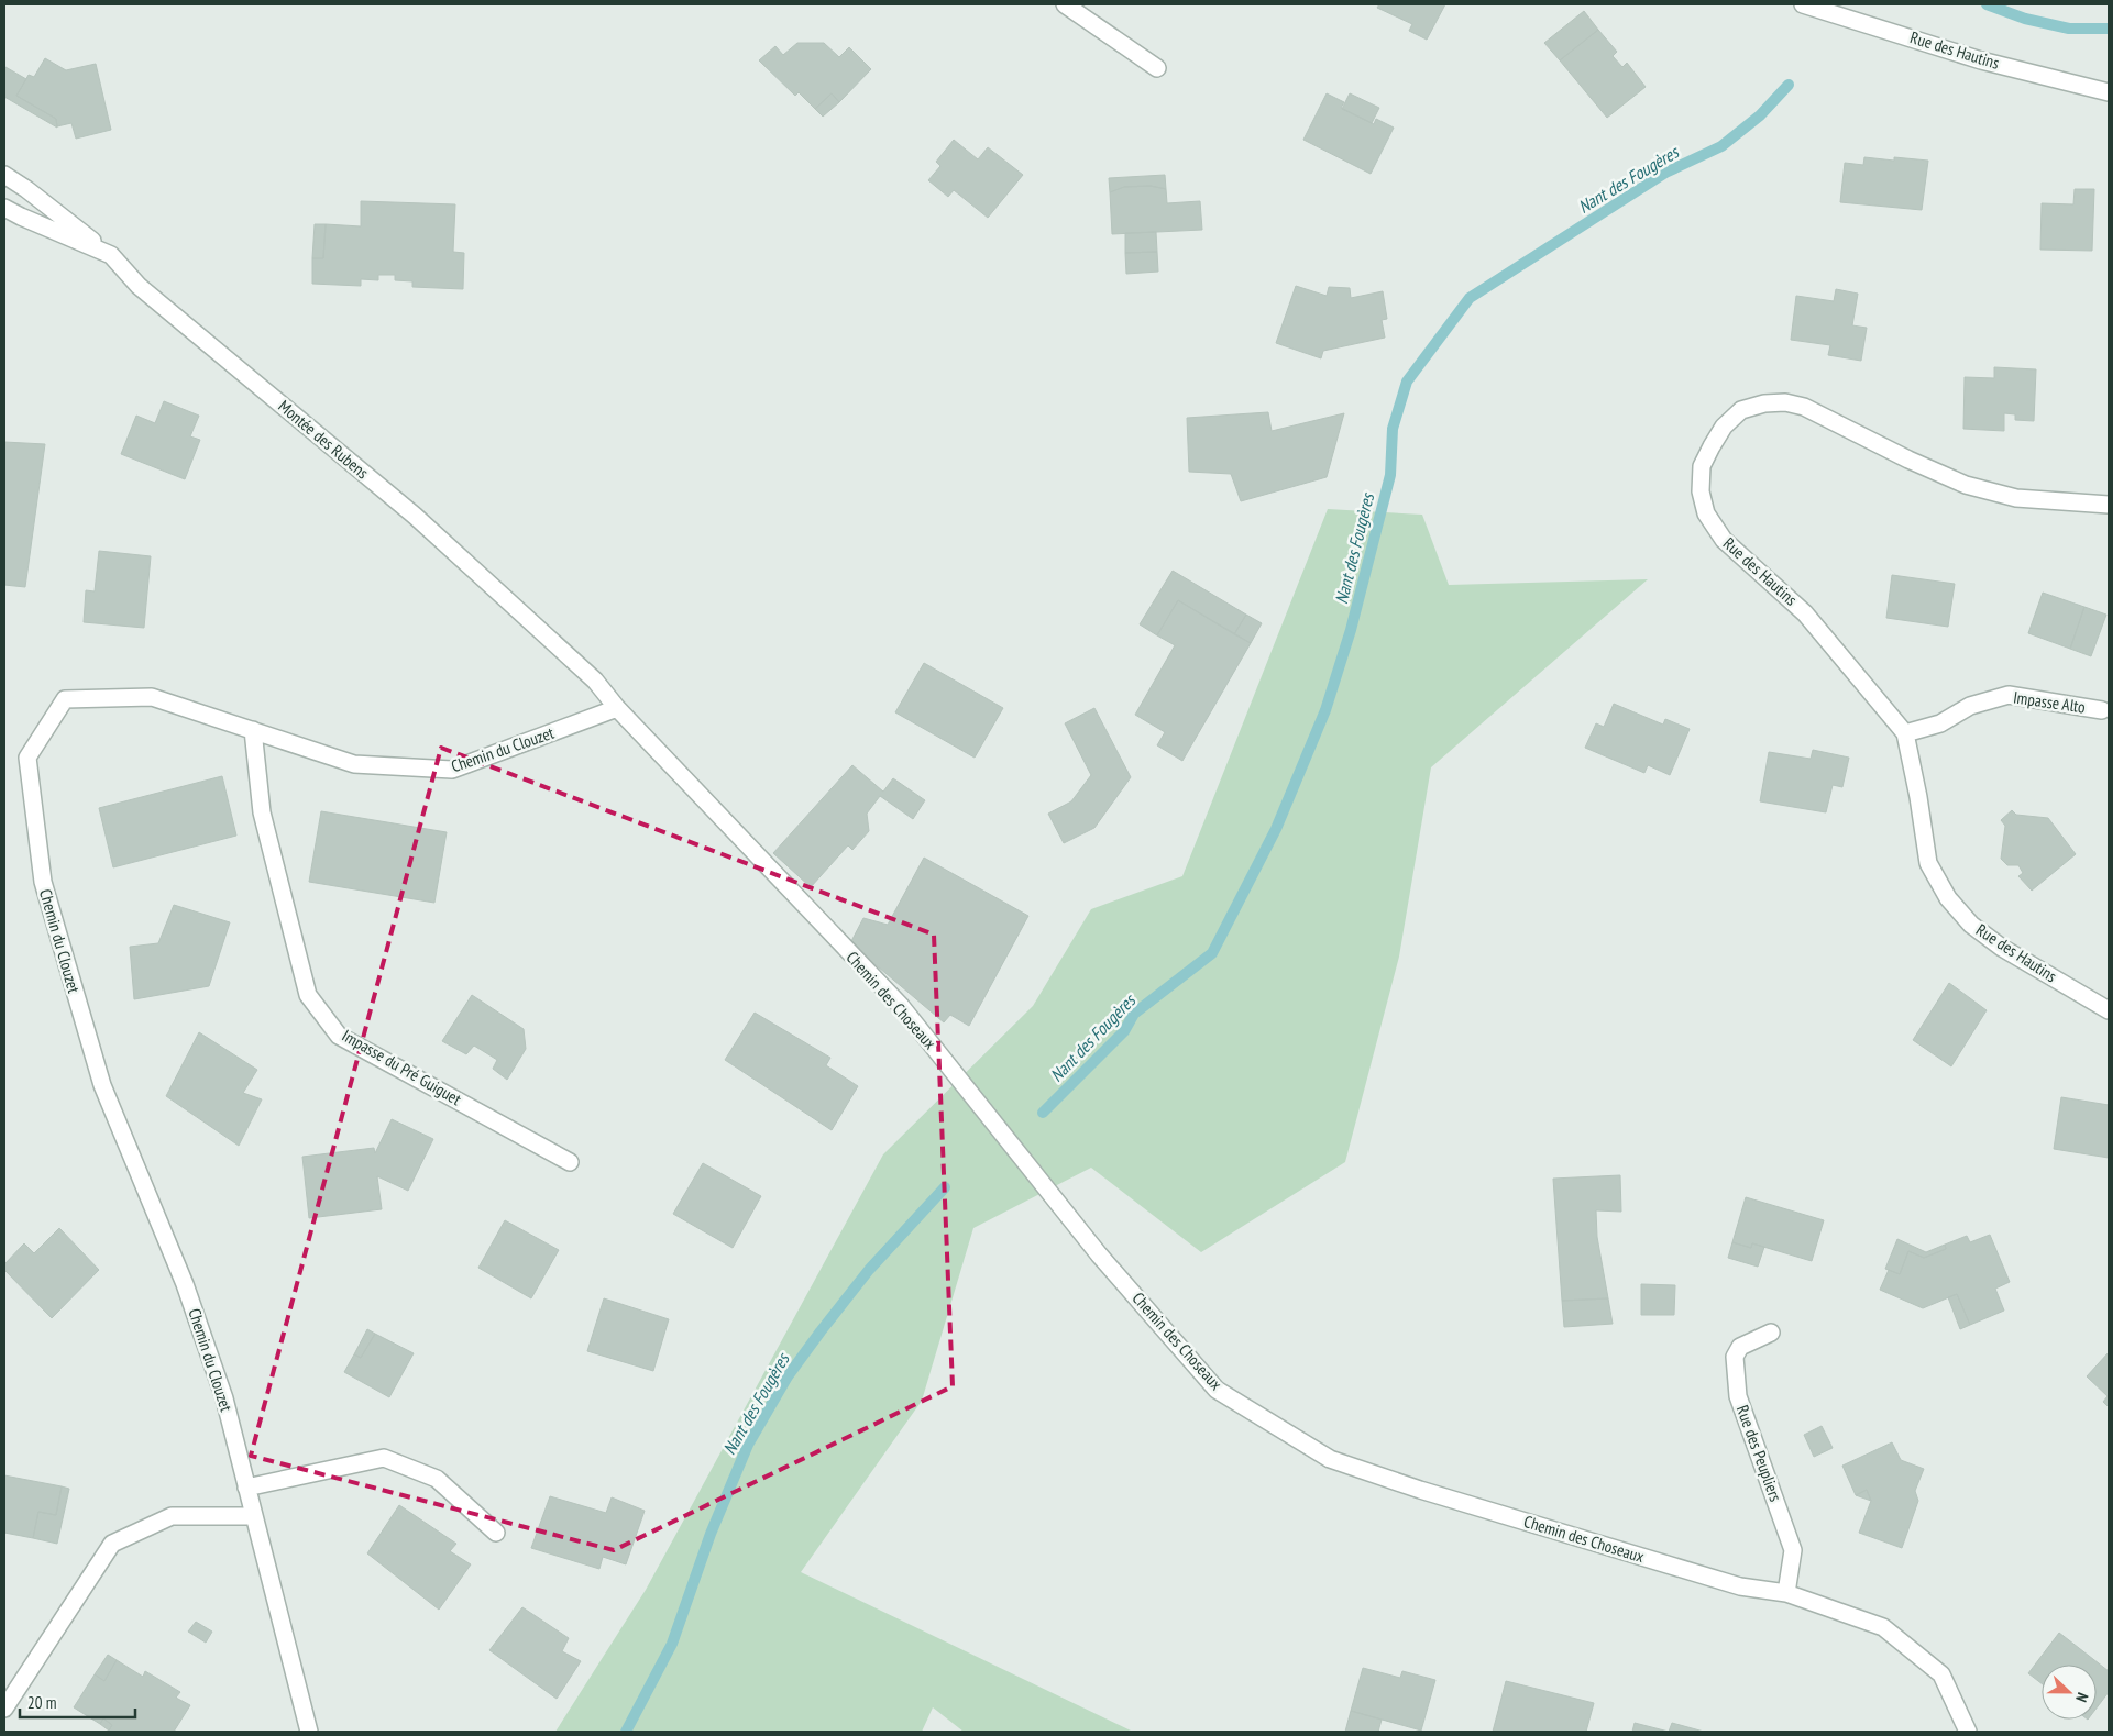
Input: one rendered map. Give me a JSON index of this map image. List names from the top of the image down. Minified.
{"streets":{"street":["Rue des Hautins","Montée des Rubens","Impasse Alto","Chemin du Clouzet","Chemin des Choseaux","Impasse du Pré Guiguet","Rue des Peupliers"]},"crossings":[["Rue des Hautins","Impasse Alto"],["Montée des Rubens","Chemin du Clouzet"],["Montée des Rubens","Chemin des Choseaux"],["Chemin du Clouzet","Chemin des Choseaux"],["Chemin du Clouzet","Impasse du Pré Guiguet"],["Chemin des Choseaux","Rue des Peupliers"]],"water":["Nant des Fougères"],"scale_bar":"20 m","north":"right"}
